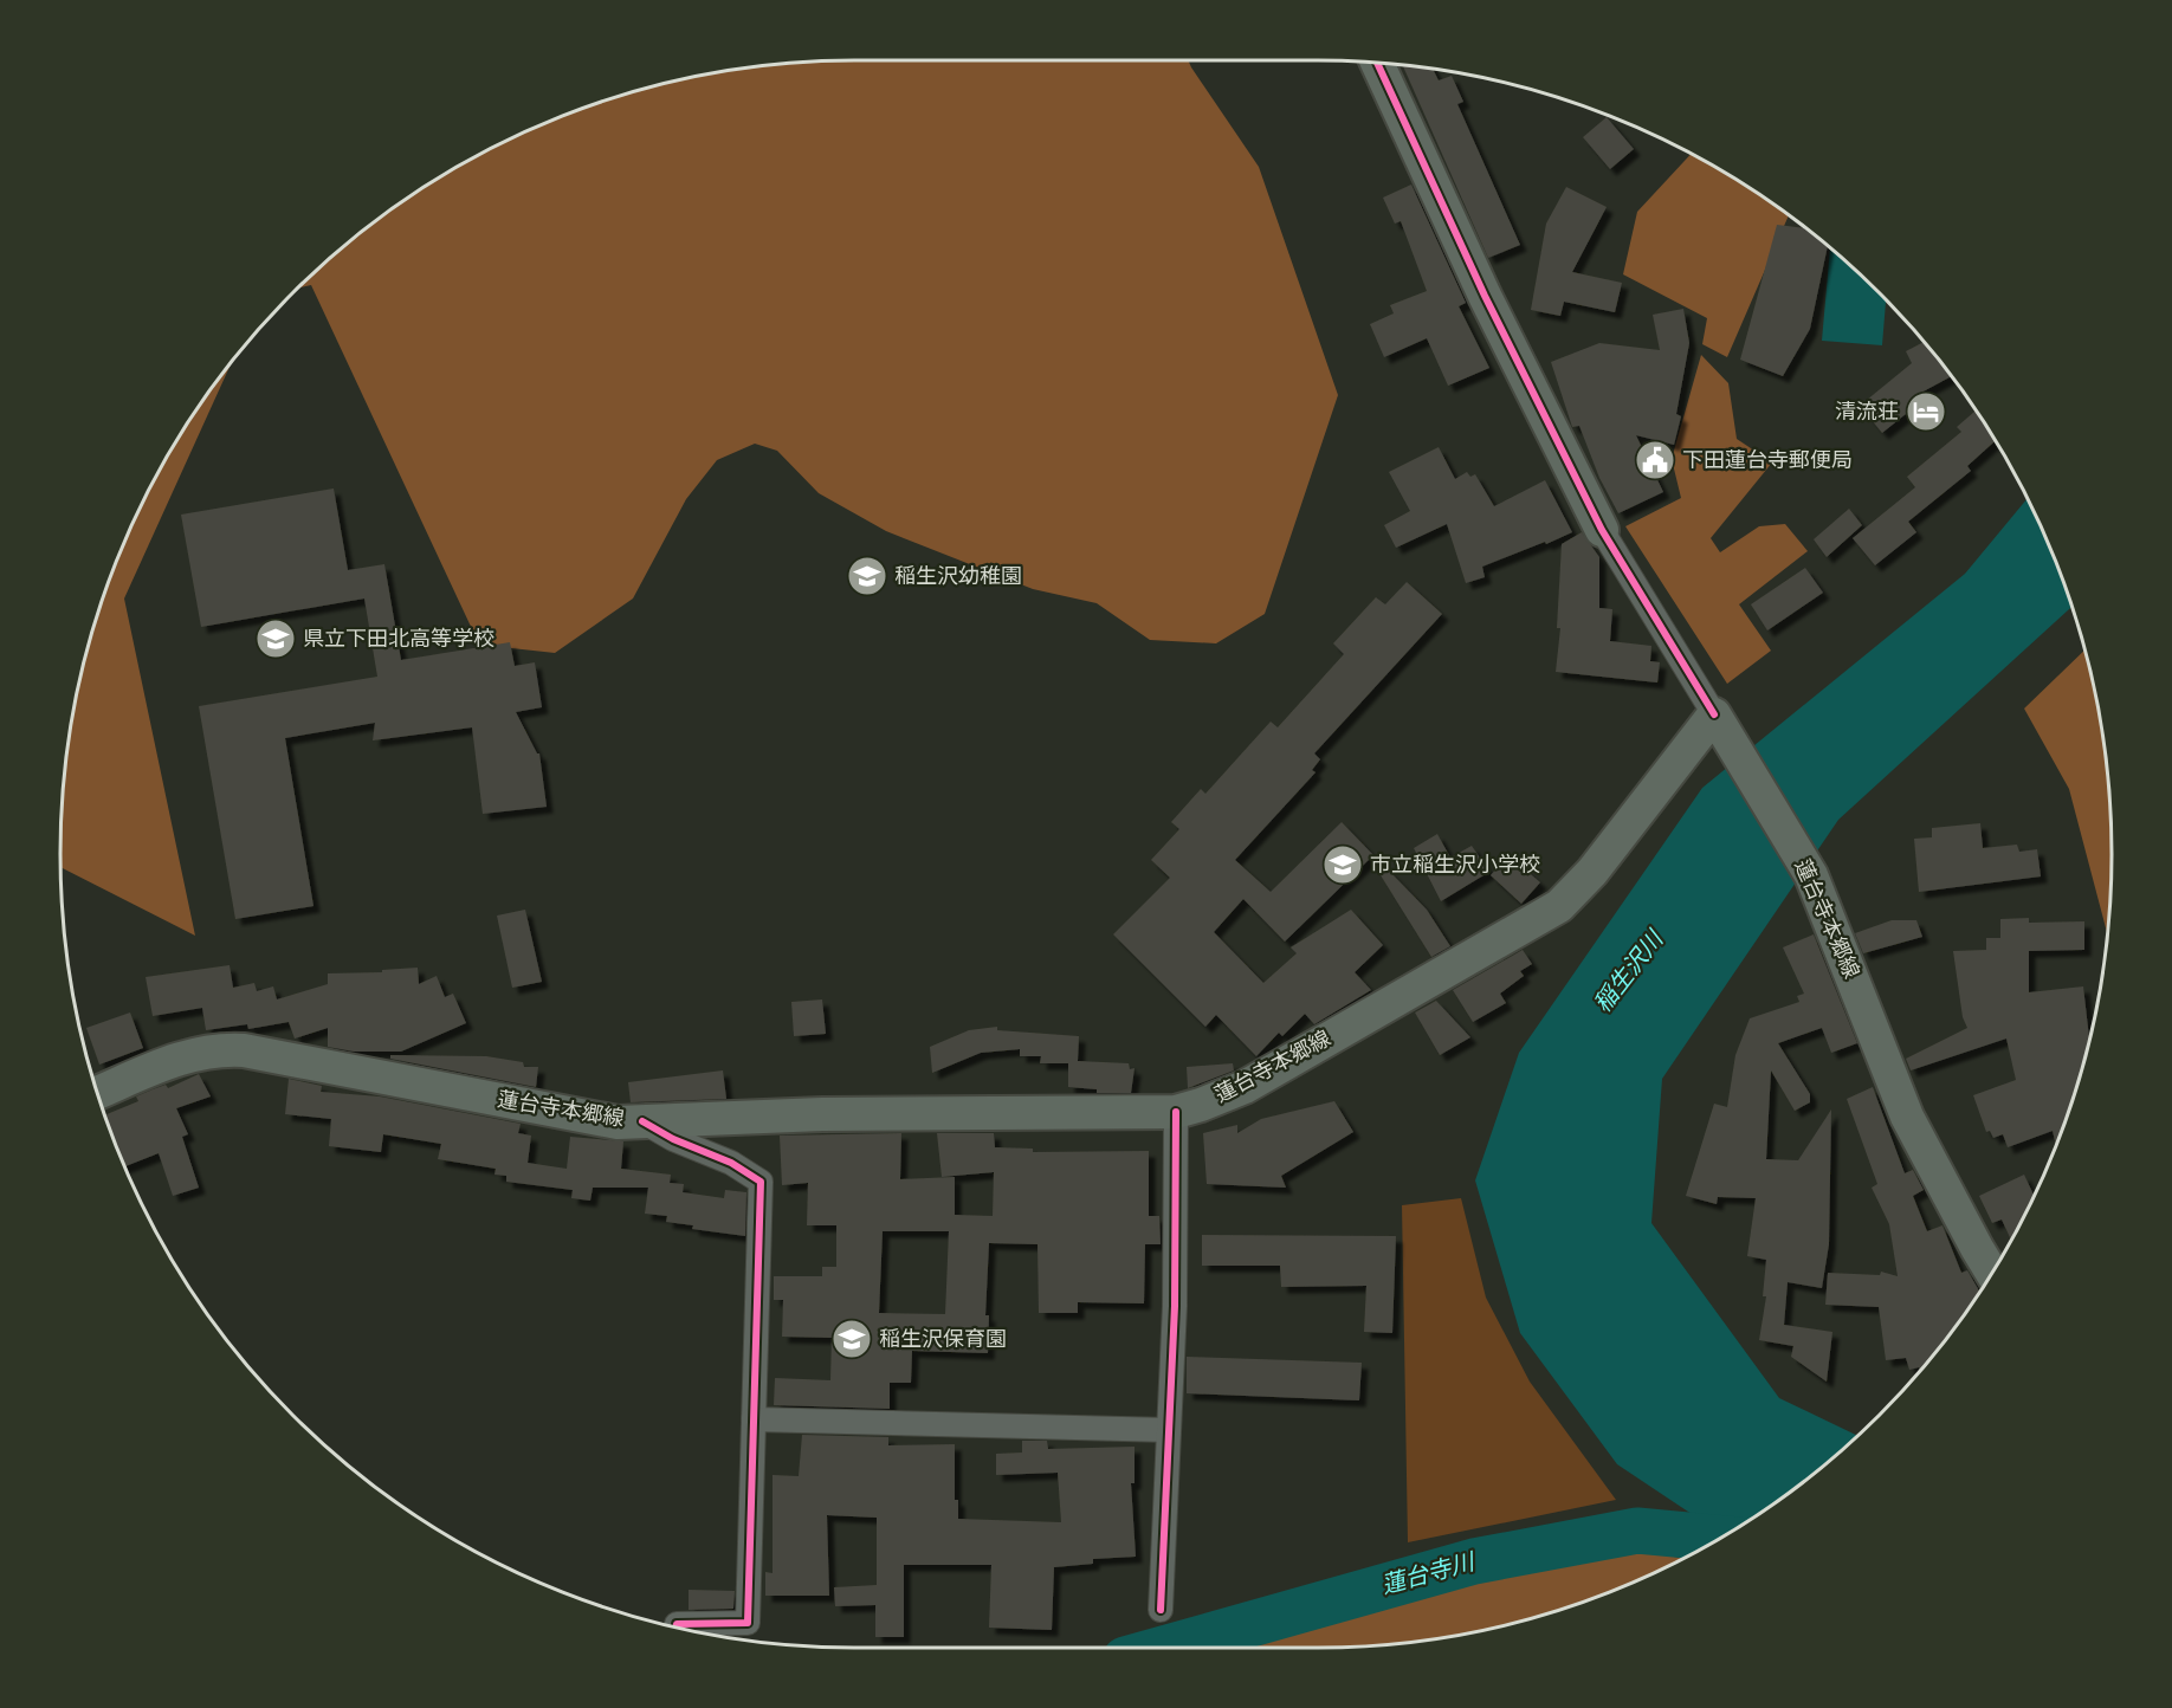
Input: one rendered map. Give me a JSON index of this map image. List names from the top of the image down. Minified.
{"streets":{"main road":["蓮台寺本郷線"]},"water":["稲生沢川","蓮台寺川"],"places":{"hotel":["清流荘"],"public building":["下田蓮台寺郵便局"],"school or university":["稲生沢幼稚園","県立下田北高等学校","市立稲生沢小学校","稲生沢保育園"]}}
